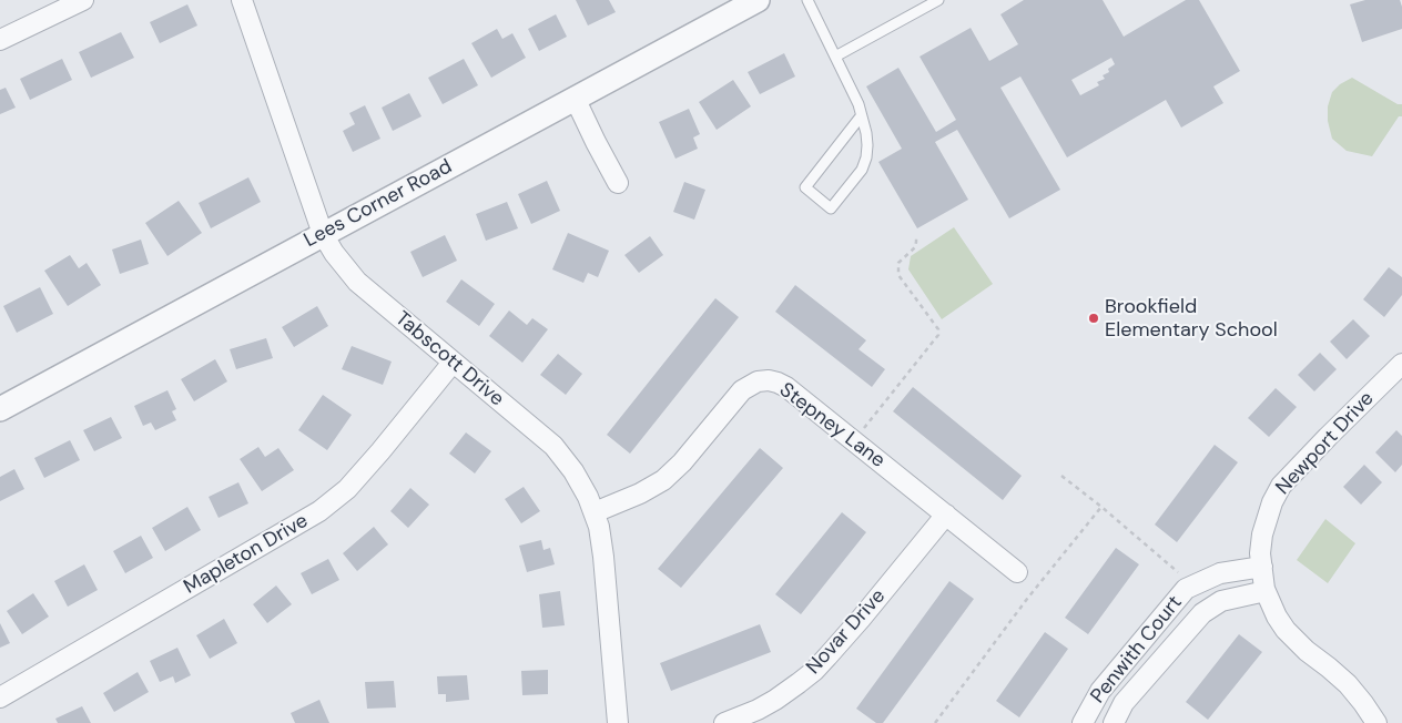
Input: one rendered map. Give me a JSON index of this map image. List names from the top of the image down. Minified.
{"streets":{"street":["Lees Corner Road","Tabscott Drive","Stepney Lane","Newport Drive","Mapleton Drive","Novar Drive","Penwith Court"]},"crossings":[["Lees Corner Road","Tabscott Drive"],["Tabscott Drive","Stepney Lane"],["Tabscott Drive","Mapleton Drive"],["Stepney Lane","Novar Drive"],["Newport Drive","Penwith Court"]],"places":["Brookfield Elementary School"]}
